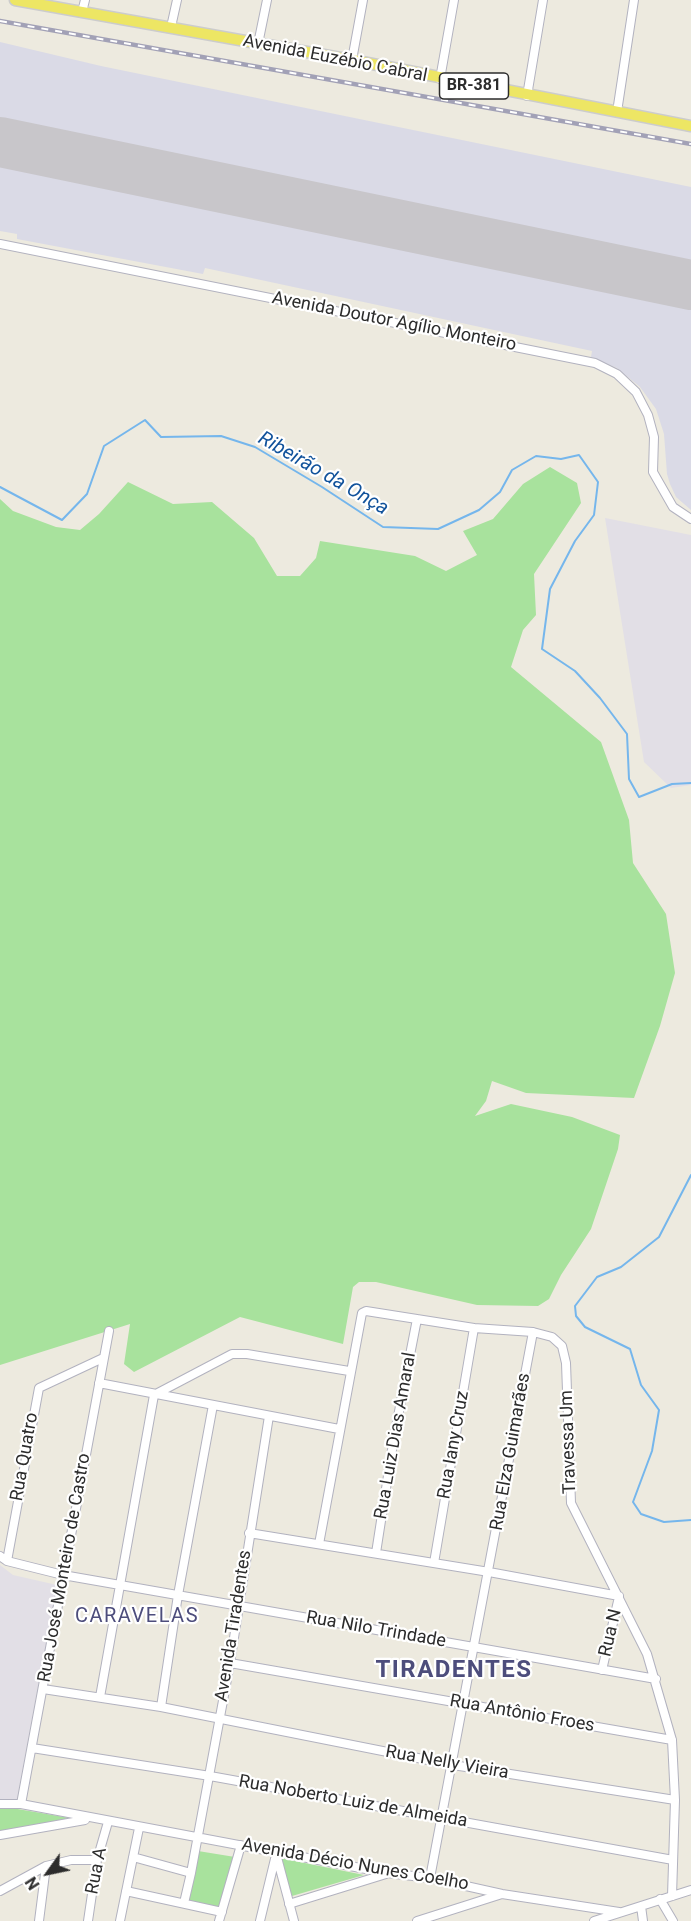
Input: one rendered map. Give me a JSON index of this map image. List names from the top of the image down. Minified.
{"streets":{"main road":["Avenida Euzébio Cabral","BR-381"],"street":["Avenida Doutor Agílio Monteiro","Rua Luiz Dias Amaral","Travessa Um","Rua Iany Cruz","Rua Elza Guimarães","Rua Quatro","Rua José Monteiro de Castro","Avenida Tiradentes","Rua Nilo Trindade","Rua N","Rua Antônio Froes","Rua Nelly Vieira","Rua Noberto Luiz de Almeida","Avenida Décio Nunes Coelho","Rua A"]},"crossings":[["Travessa Um","Rua Elza Guimarães"],["Travessa Um","Rua Nilo Trindade"],["Travessa Um","Rua N"],["Travessa Um","Rua Antônio Froes"],["Travessa Um","Rua Nelly Vieira"],["Travessa Um","Rua Noberto Luiz de Almeida"],["Rua Elza Guimarães","Rua Nilo Trindade"],["Rua Elza Guimarães","Rua Antônio Froes"],["Rua Elza Guimarães","Rua Nelly Vieira"],["Rua Elza Guimarães","Rua Noberto Luiz de Almeida"],["Rua Elza Guimarães","Avenida Décio Nunes Coelho"],["Rua Quatro","Rua José Monteiro de Castro"],["Rua Quatro","Rua Nilo Trindade"],["Rua José Monteiro de Castro","Rua Nilo Trindade"],["Rua José Monteiro de Castro","Rua Nelly Vieira"],["Rua José Monteiro de Castro","Rua Noberto Luiz de Almeida"],["Rua José Monteiro de Castro","Avenida Décio Nunes Coelho"],["Avenida Tiradentes","Rua Nilo Trindade"],["Avenida Tiradentes","Rua Antônio Froes"],["Avenida Tiradentes","Rua Nelly Vieira"],["Avenida Tiradentes","Rua Noberto Luiz de Almeida"],["Avenida Tiradentes","Avenida Décio Nunes Coelho"],["Rua Nilo Trindade","Rua N"],["Avenida Décio Nunes Coelho","Rua A"]],"districts":["CARAVELAS","TIRADENTES"],"water":["Ribeirão da Onça"],"north":"bottom left"}
